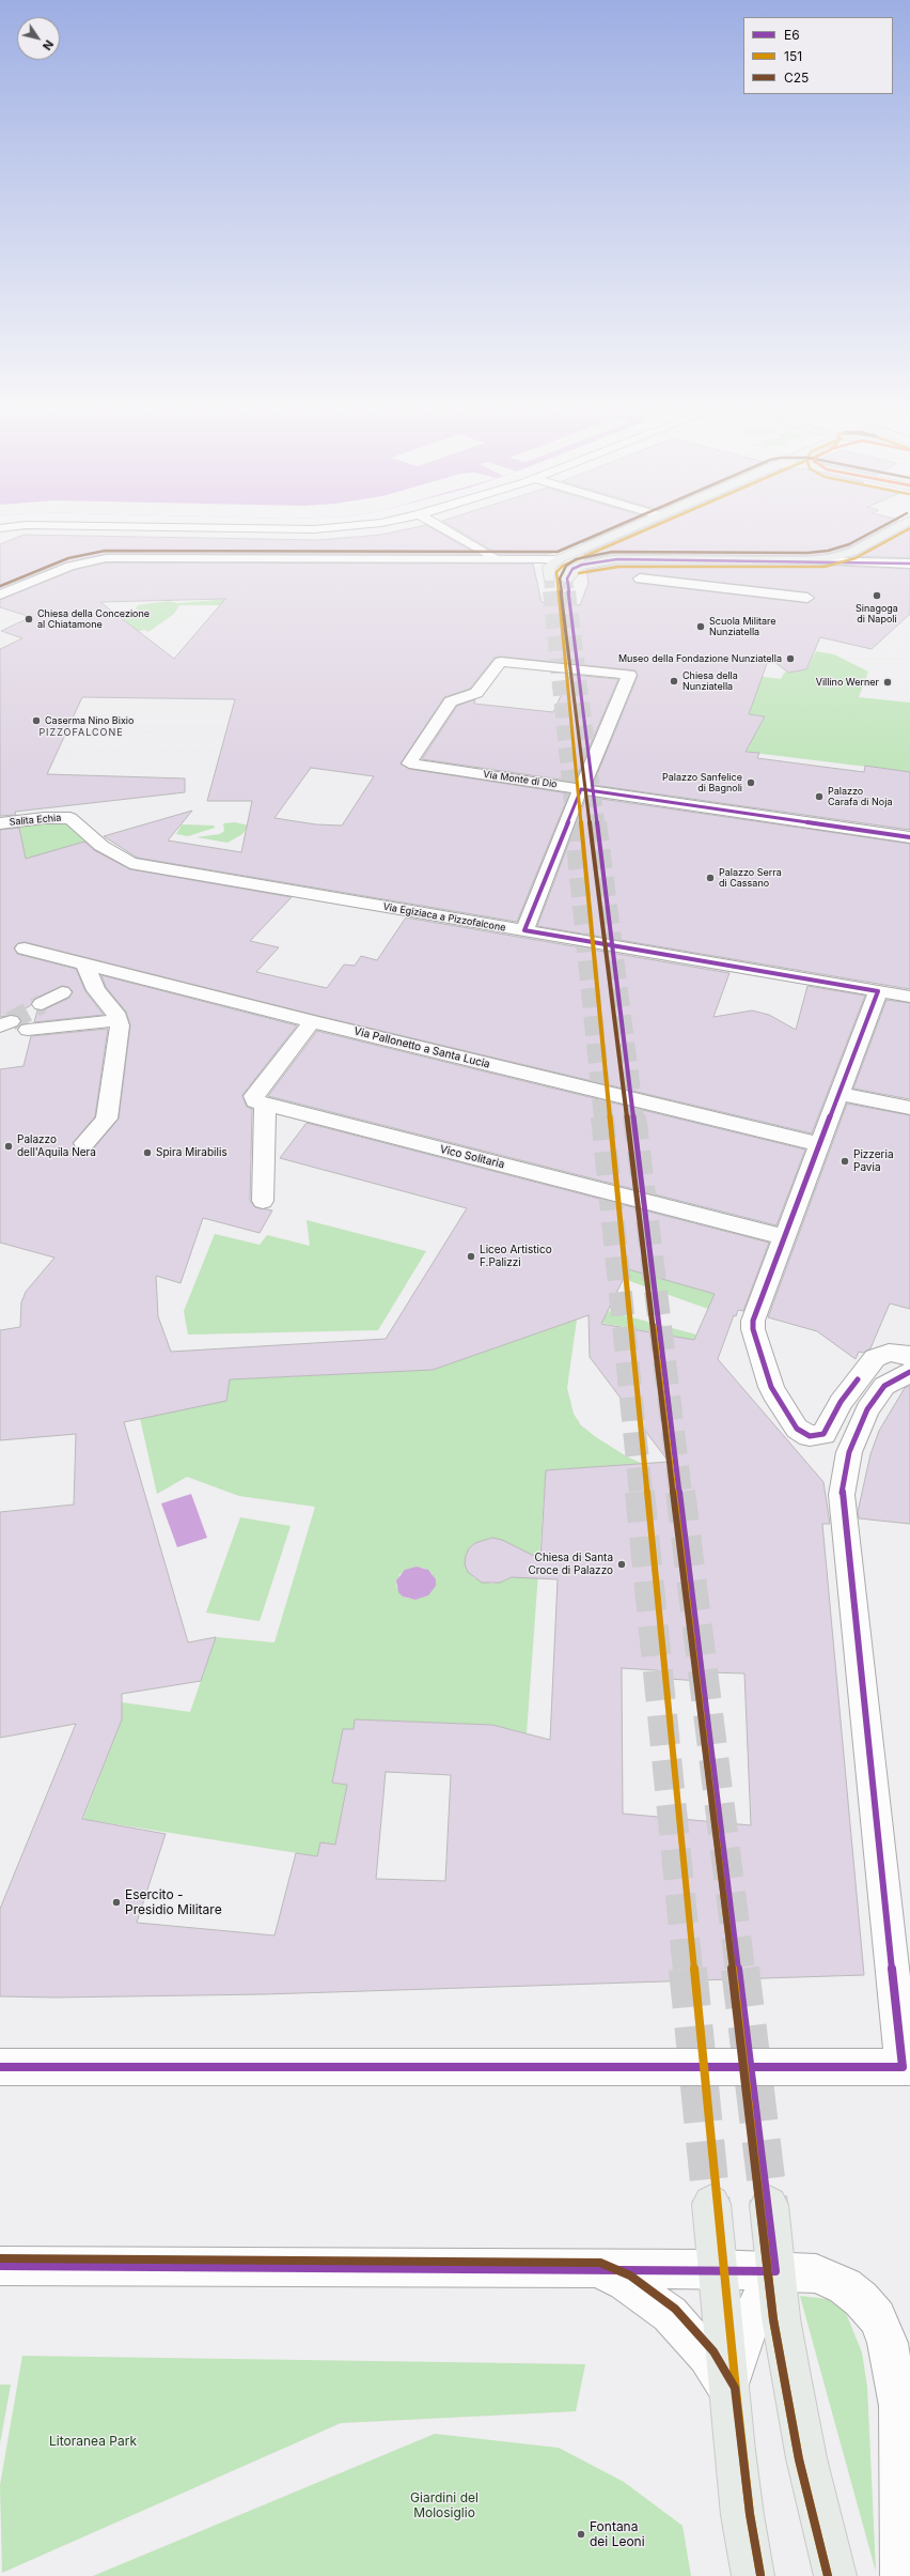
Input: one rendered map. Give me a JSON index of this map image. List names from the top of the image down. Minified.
{"streets":{"street":["Via Monte di Dio","Salita Echia","Via Egiziaca a Pizzofalcone","Via Pallonetto a Santa Lucia","Vico Solitaria"]},"crossings":[["Salita Echia","Via Egiziaca a Pizzofalcone"]],"districts":["PIZZOFALCONE"],"parks":["Litoranea Park","Giardini del Molosiglio"],"places":["Sinagoga di Napoli","Chiesa della Concezione al Chiatamone","Scuola Militare Nunziatella","Museo della Fondazione Nunziatella","Chiesa della Nunziatella","Villino Werner","Caserma Nino Bixio","Palazzo Sanfelice di Bagnoli","Palazzo Carafa di Noja","Palazzo Serra di Cassano","Palazzo dell'Aquila Nera","Spira Mirabilis","Pizzeria Pavia","Liceo Artistico F.Palizzi","Chiesa di Santa Croce di Palazzo","Esercito - Presidio Militare","Fontana dei Leoni"],"lines":["transit line 151","transit line C25","transit line E6"],"legend":["E6","151","C25"],"north":"bottom right"}
